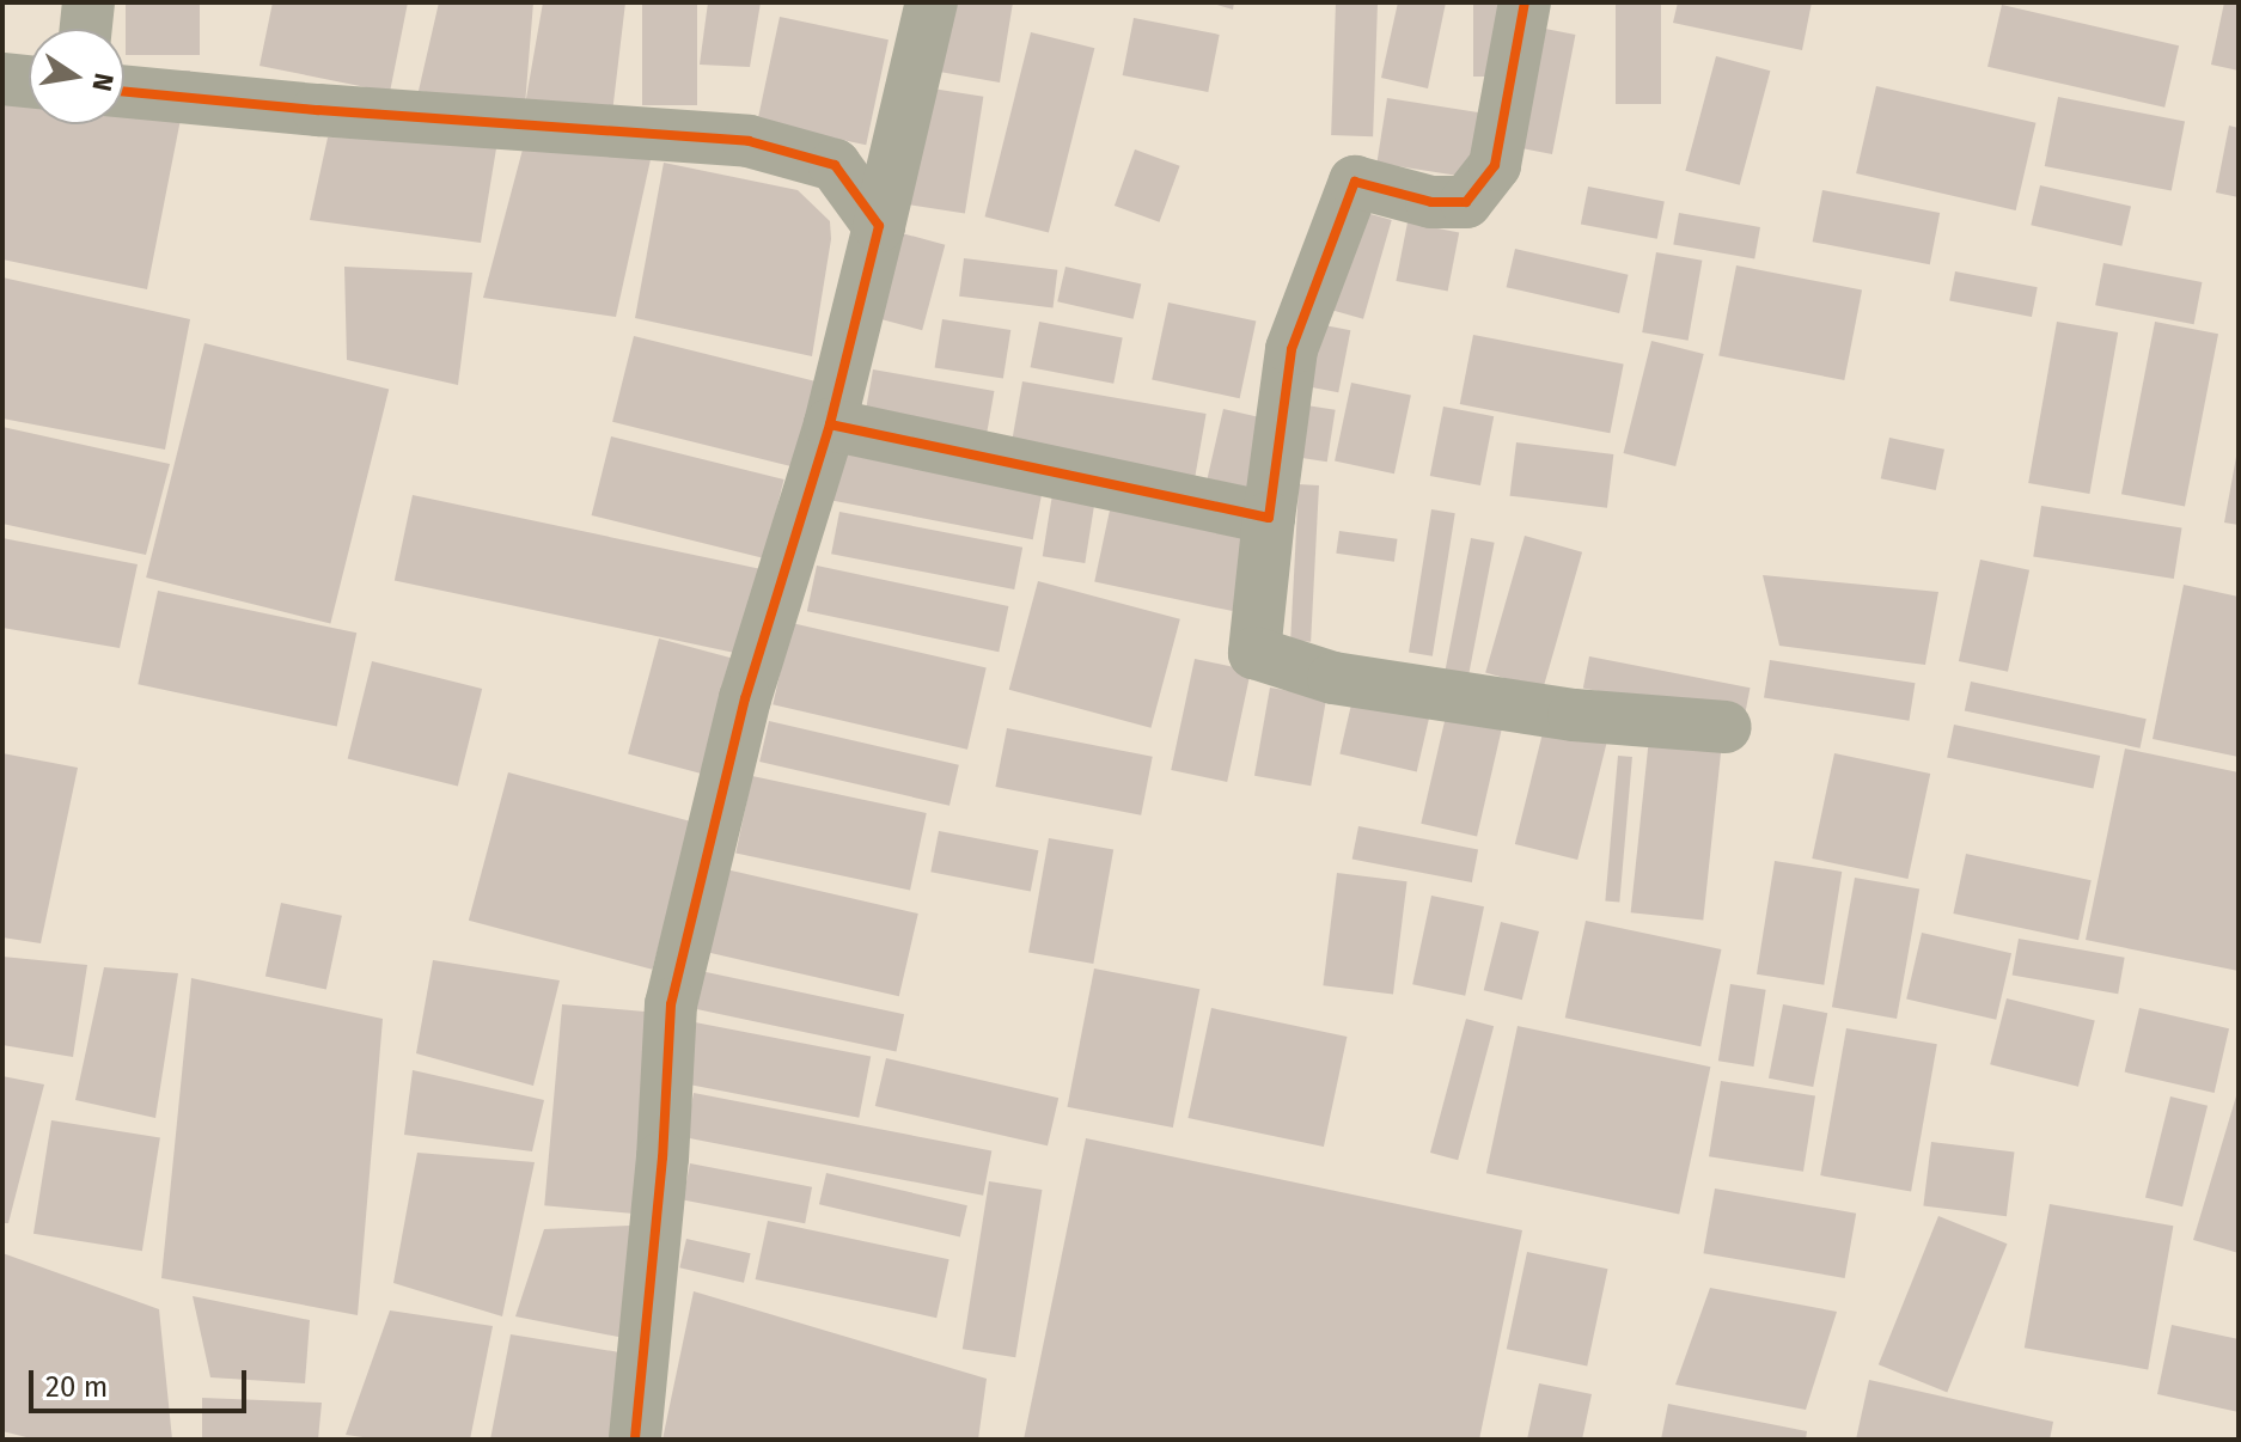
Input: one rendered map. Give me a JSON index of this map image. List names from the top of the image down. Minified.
{"scale_bar":"20 m","north":"right"}
